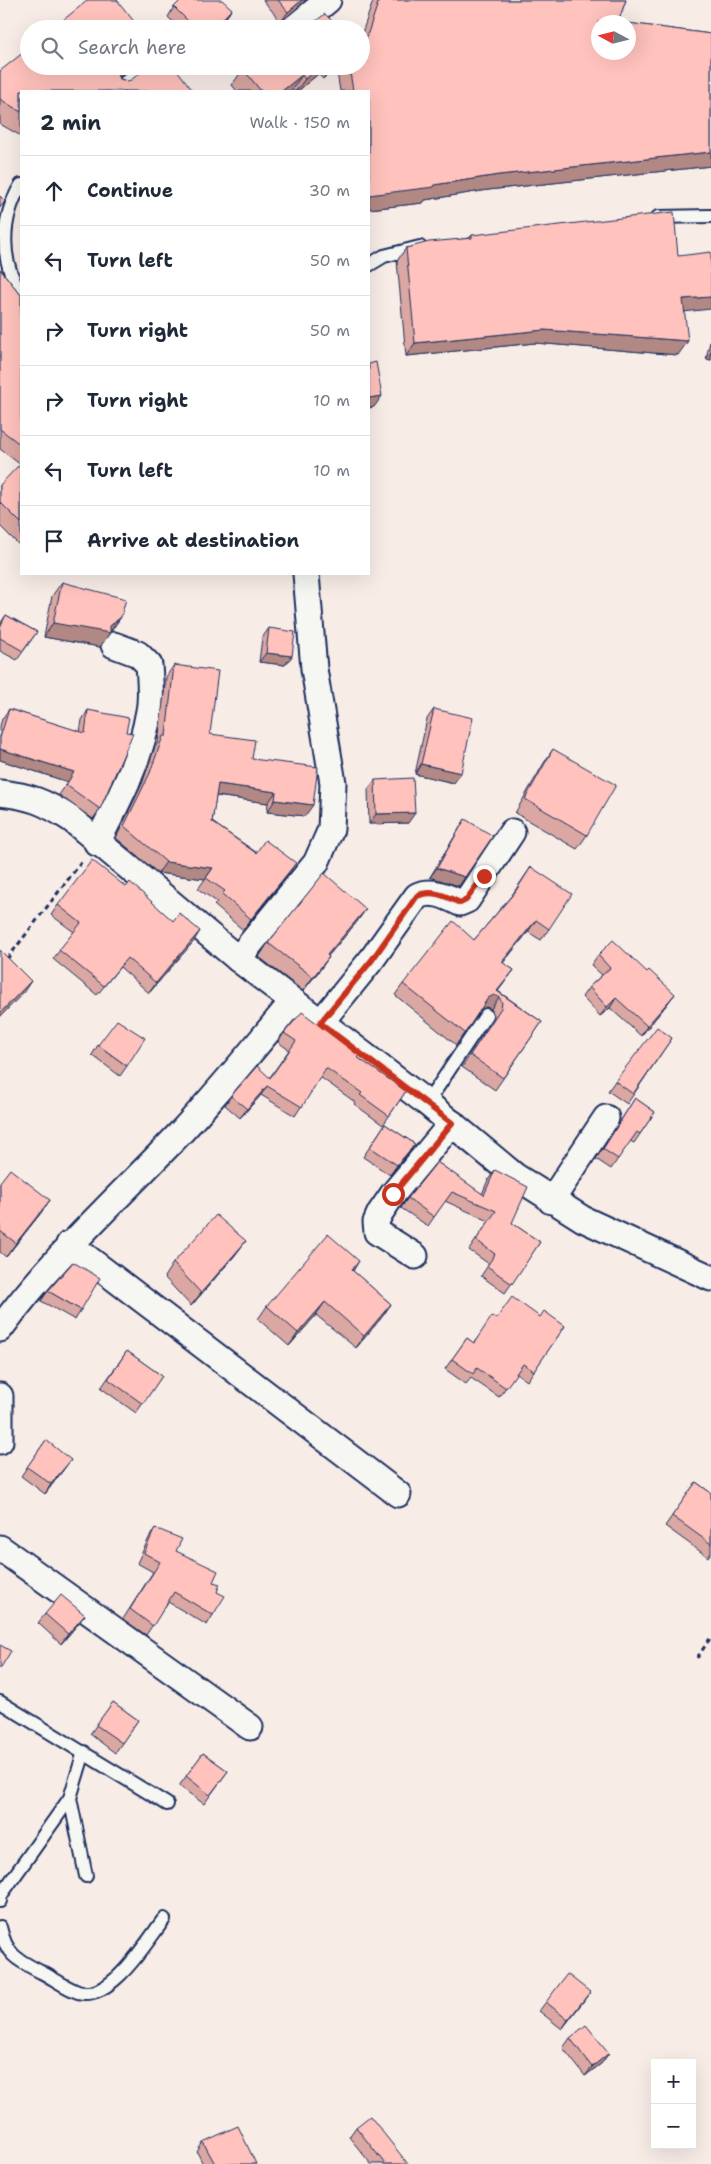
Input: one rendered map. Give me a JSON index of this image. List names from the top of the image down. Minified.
{"north":"left","page":{"search":"Search here","heading":["2 min","Walk · 150 m"],"list":[["Continue","30 m"],["Turn left","50 m"],["Turn right","50 m"],["Turn right","10 m"],["Turn left","10 m"],"Arrive at destination"],"map_buttons":["+","−"]}}
